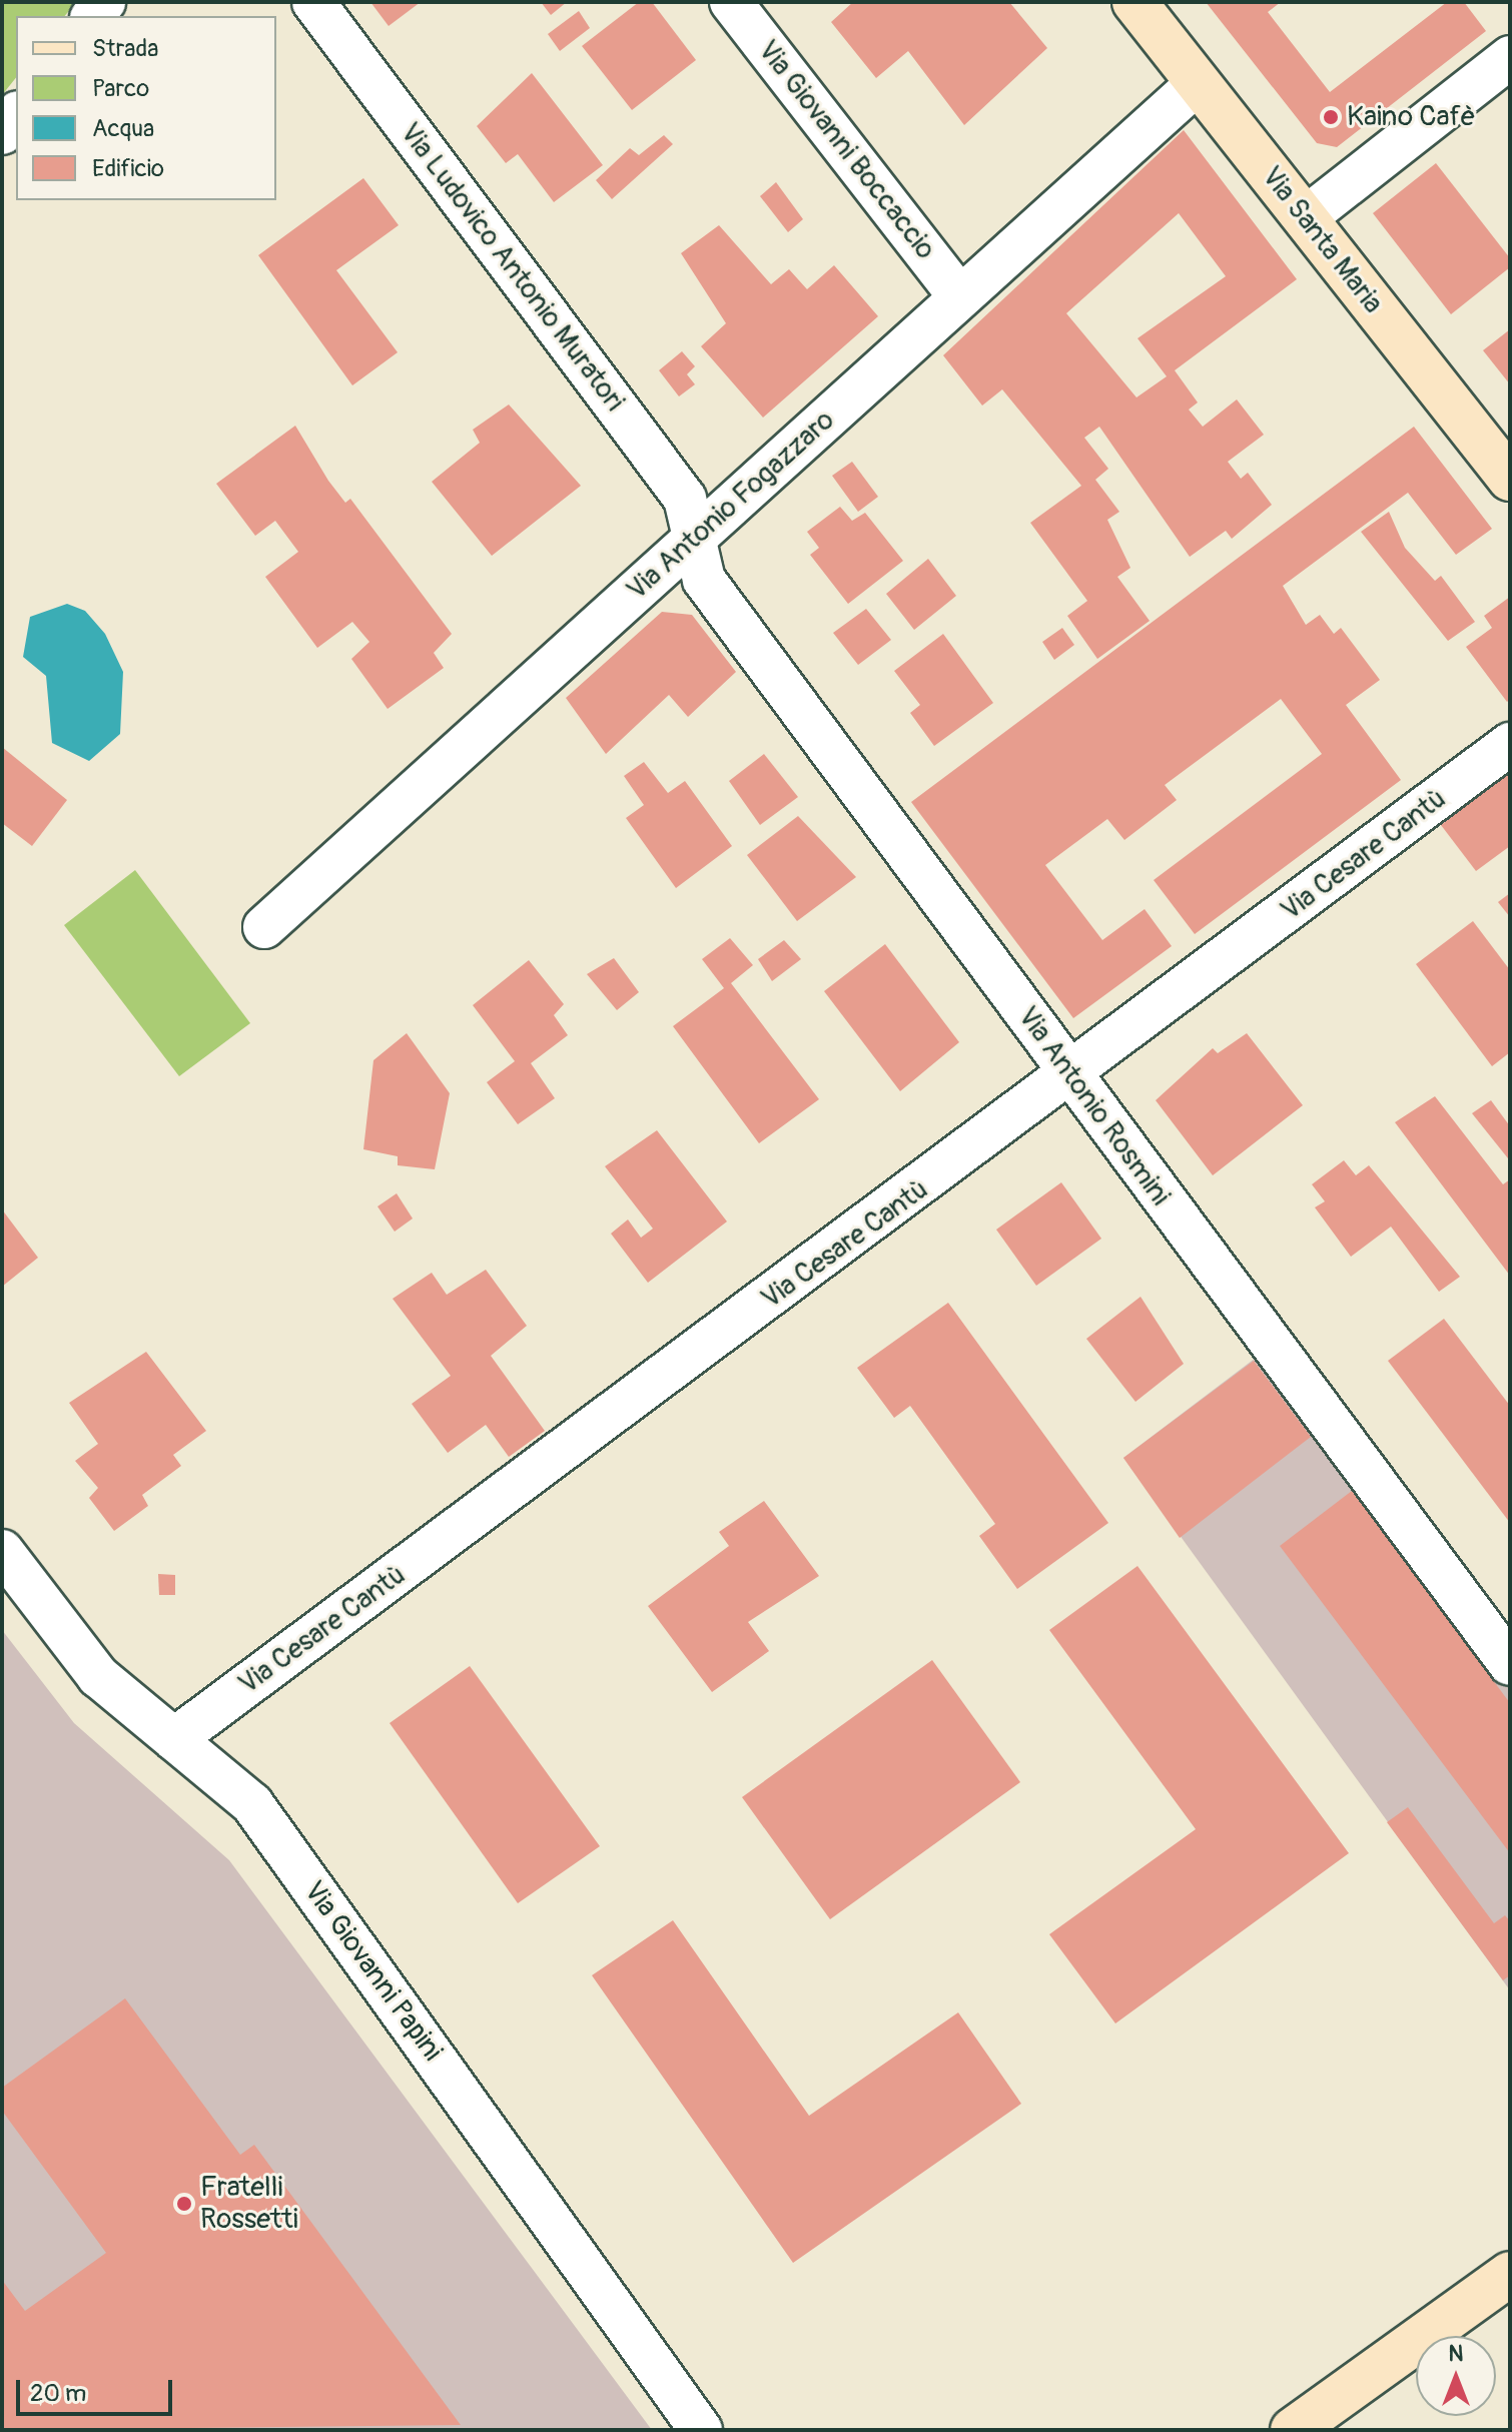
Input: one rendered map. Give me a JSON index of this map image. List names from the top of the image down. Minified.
{"streets":{"street":["Via Giovanni Boccaccio","Via Santa Maria","Via Ludovico Antonio Muratori","Via Antonio Fogazzaro","Via Cesare Cantù","Via Antonio Rosmini","Via Giovanni Papini"]},"crossings":[["Via Giovanni Boccaccio","Via Antonio Fogazzaro"],["Via Santa Maria","Via Antonio Fogazzaro"],["Via Ludovico Antonio Muratori","Via Antonio Fogazzaro"],["Via Ludovico Antonio Muratori","Via Antonio Rosmini"],["Via Antonio Fogazzaro","Via Antonio Rosmini"],["Via Cesare Cantù","Via Antonio Rosmini"],["Via Cesare Cantù","Via Giovanni Papini"]],"places":["Kaino Cafè","Fratelli Rossetti"],"legend":["Strada","Parco","Acqua","Edificio"],"scale_bar":"20 m","north":"top"}
